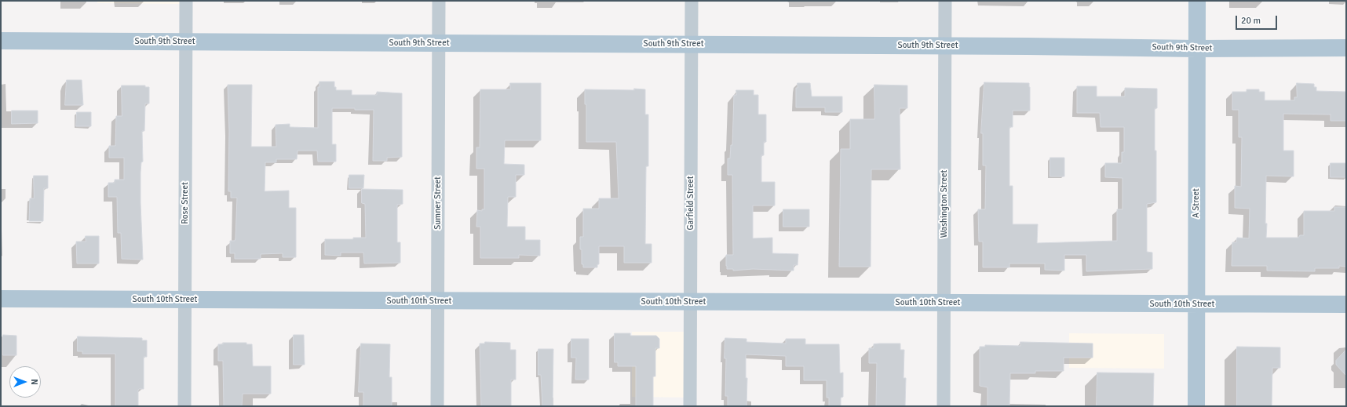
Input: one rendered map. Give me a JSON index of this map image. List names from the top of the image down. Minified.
{"streets":{"main road":["South 9th Street","A Street","South 10th Street"],"street":["Rose Street","Sumner Street","Garfield Street","Washington Street"]},"crossings":[["South 9th Street","Rose Street"],["South 9th Street","Sumner Street"],["South 9th Street","Garfield Street"],["South 9th Street","A Street"],["South 9th Street","Washington Street"],["Rose Street","South 10th Street"],["Sumner Street","South 10th Street"],["Garfield Street","South 10th Street"],["A Street","South 10th Street"],["Washington Street","South 10th Street"]],"scale_bar":"20 m","north":"right"}
